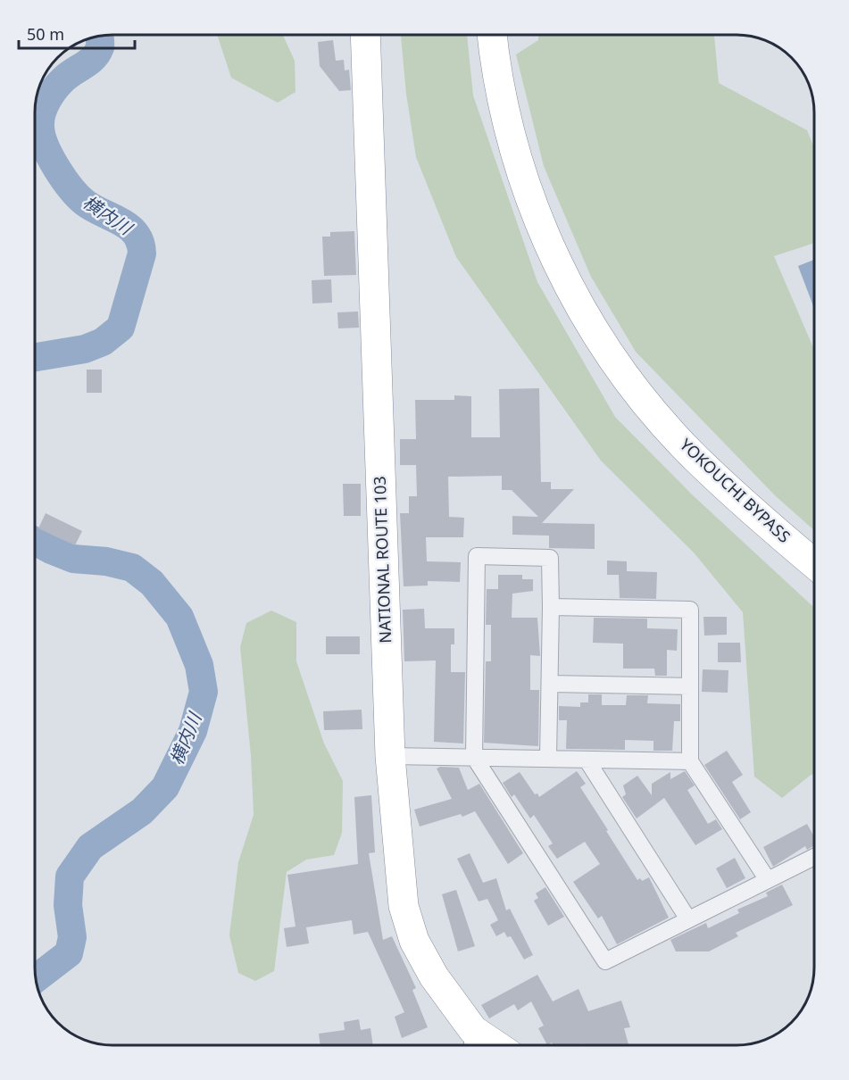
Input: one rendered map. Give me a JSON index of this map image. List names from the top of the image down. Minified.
{"streets":{"highway":["YOKOUCHI BYPASS","NATIONAL ROUTE 103"]},"water":["横内川"],"scale_bar":"50 m"}
